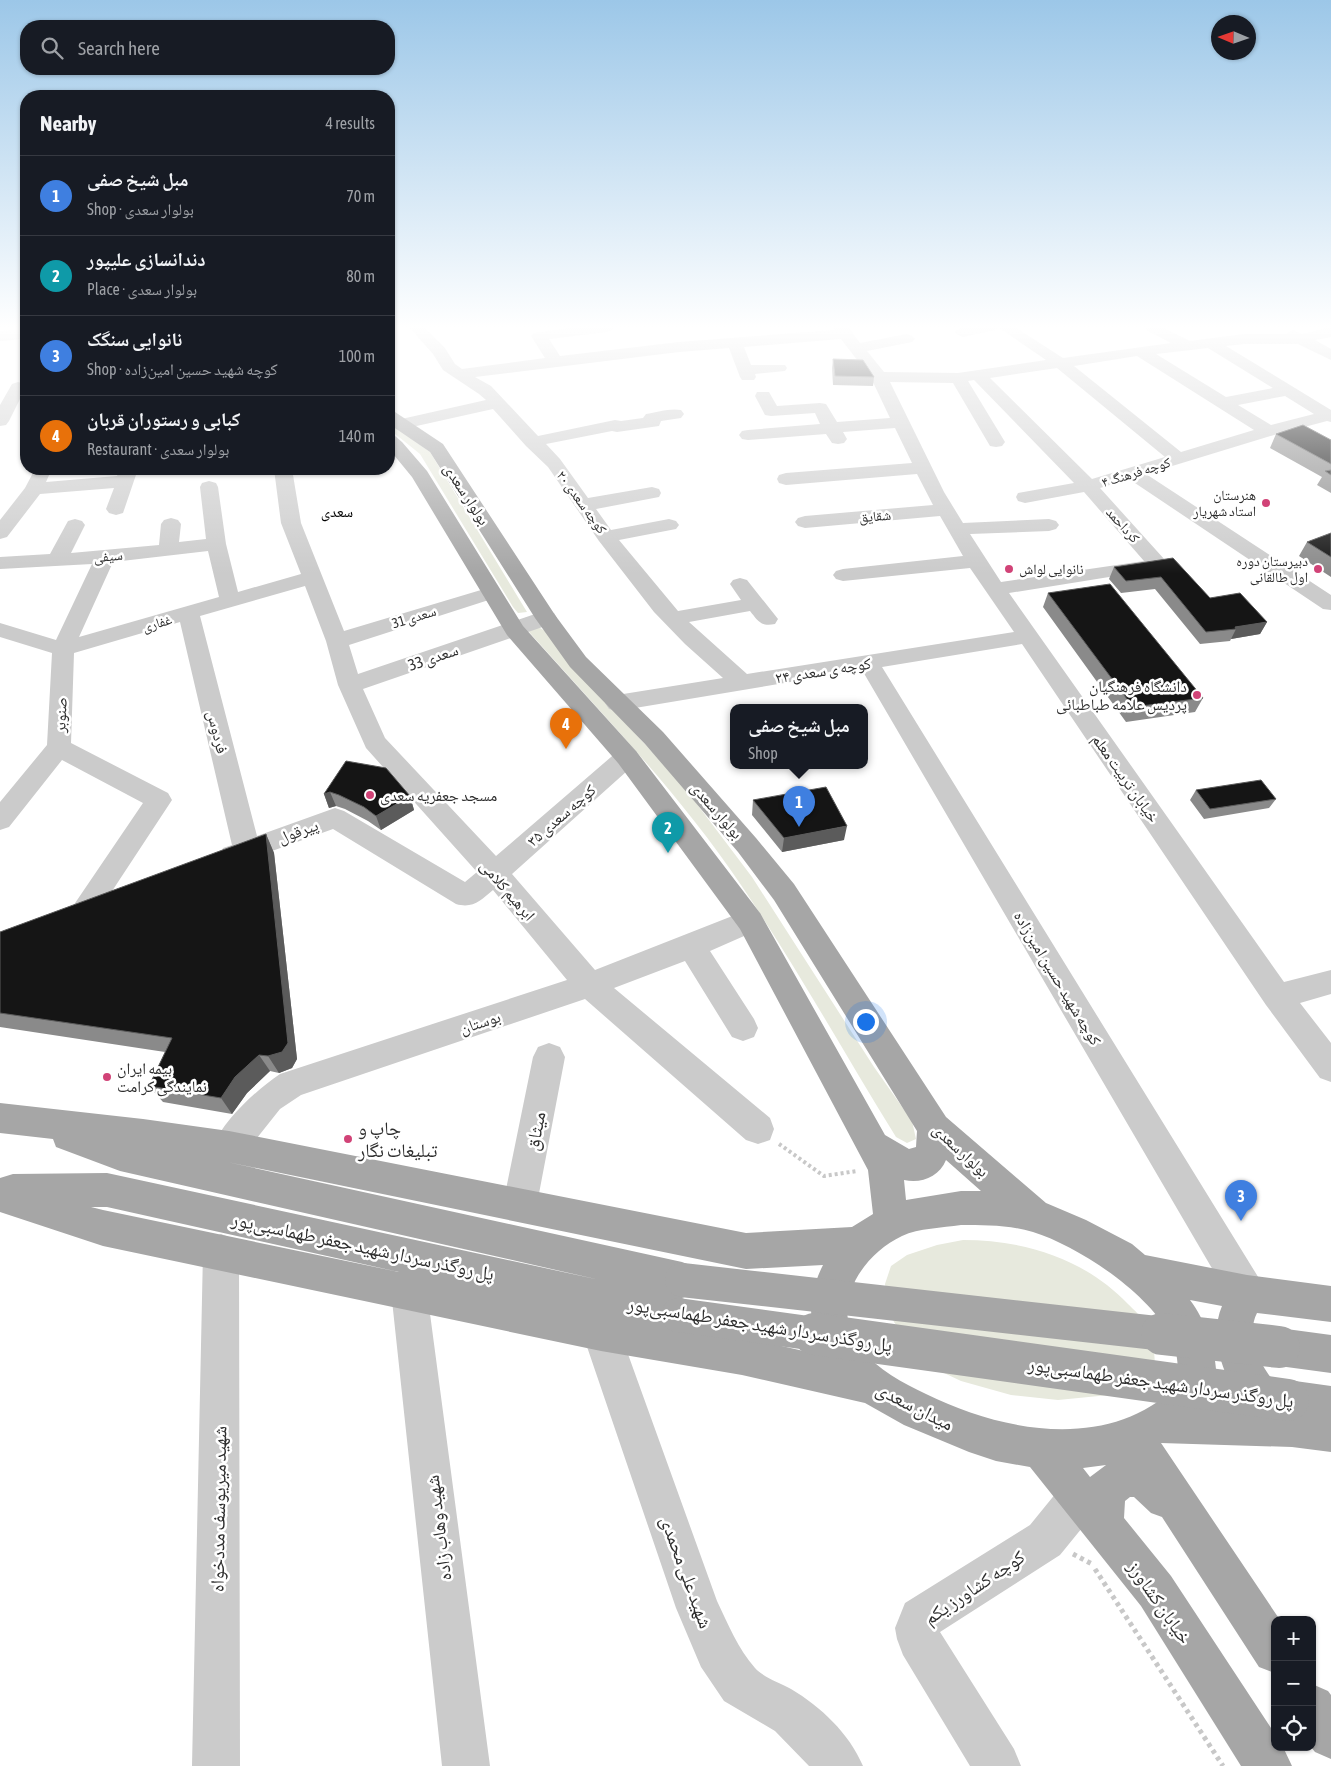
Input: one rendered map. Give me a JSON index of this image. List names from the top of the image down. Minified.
{"streets":{"main road":["بولوار سعدی","پل روگذر سردار شهید جعفر طهماسبی‌پور","میدان سعدی","خیابان کشاورز"],"street":["کوچه فرهنگ ۴","کوچه سعدی ۲۰","شقایق","کرداحمد","سیفی","سعدی 31","غفاری","سعدی 33","کوچه ی سعدی ۲۴","صنوبر","فردوس","خیابان تربیت معلم","کوچه سعدی ۳۵","پیرقول","ابرهیم کلامی","کوچه شهید حسین امین‌زاده","بوستان","میثاق","شهید میریوسف مددخواه","شهید وهاب زاده","شهید علی محمدی","کوچه کشاورز یکم"]},"crossings":[["کوچه فرهنگ ۴","کرداحمد"],["بولوار سعدی","سعدی 31"],["بولوار سعدی","سعدی 33"],["بولوار سعدی","کوچه ی سعدی ۲۴"],["بولوار سعدی","کوچه سعدی ۳۵"],["بولوار سعدی","بوستان"],["بولوار سعدی","میدان سعدی"],["کوچه سعدی ۲۰","کوچه ی سعدی ۲۴"],["شقایق","خیابان تربیت معلم"],["کرداحمد","خیابان تربیت معلم"],["سعدی 31","ابرهیم کلامی"],["غفاری","صنوبر"],["غفاری","فردوس"],["غفاری","ابرهیم کلامی"],["سعدی 33","ابرهیم کلامی"],["کوچه ی سعدی ۲۴","خیابان تربیت معلم"],["کوچه ی سعدی ۲۴","کوچه شهید حسین امین‌زاده"],["فردوس","پیرقول"],["کوچه سعدی ۳۵","پیرقول"],["کوچه سعدی ۳۵","ابرهیم کلامی"],["پیرقول","ابرهیم کلامی"],["ابرهیم کلامی","بوستان"],["میدان سعدی","خیابان کشاورز"],["کوچه کشاورز یکم","خیابان کشاورز"]],"districts":["سعدی"],"places":["هنرستان استاد شهریار","نانوایی لواش","دبیرستان دوره اول طالقانی","دانشگاه فرهنگیان پردیس علامه طباطبائی","مسجد جعفریه سعدی","بیمه ایران نمایندگی کرامت","چاپ و تبلیغات نگار"],"north":"left","page":{"search":"Search here","heading":["Nearby","4 results"],"list":[{"mark":"1","name":"مبل شیخ صفی","note":"Shop · بولوار سعدی","value":"70 m"},{"mark":"2","name":"دندانسازی علیپور","note":"Place · بولوار سعدی","value":"80 m"},{"mark":"3","name":"نانوایی سنگک","note":"Shop · کوچه شهید حسین امین‌زاده","value":"100 m"},{"mark":"4","name":"کبابی و رستوران قربان","note":"Restaurant · بولوار سعدی","value":"140 m"}],"popup":["مبل شیخ صفی","Shop"],"pins":["4","1","2","3"],"map_buttons":["+","−"]}}
